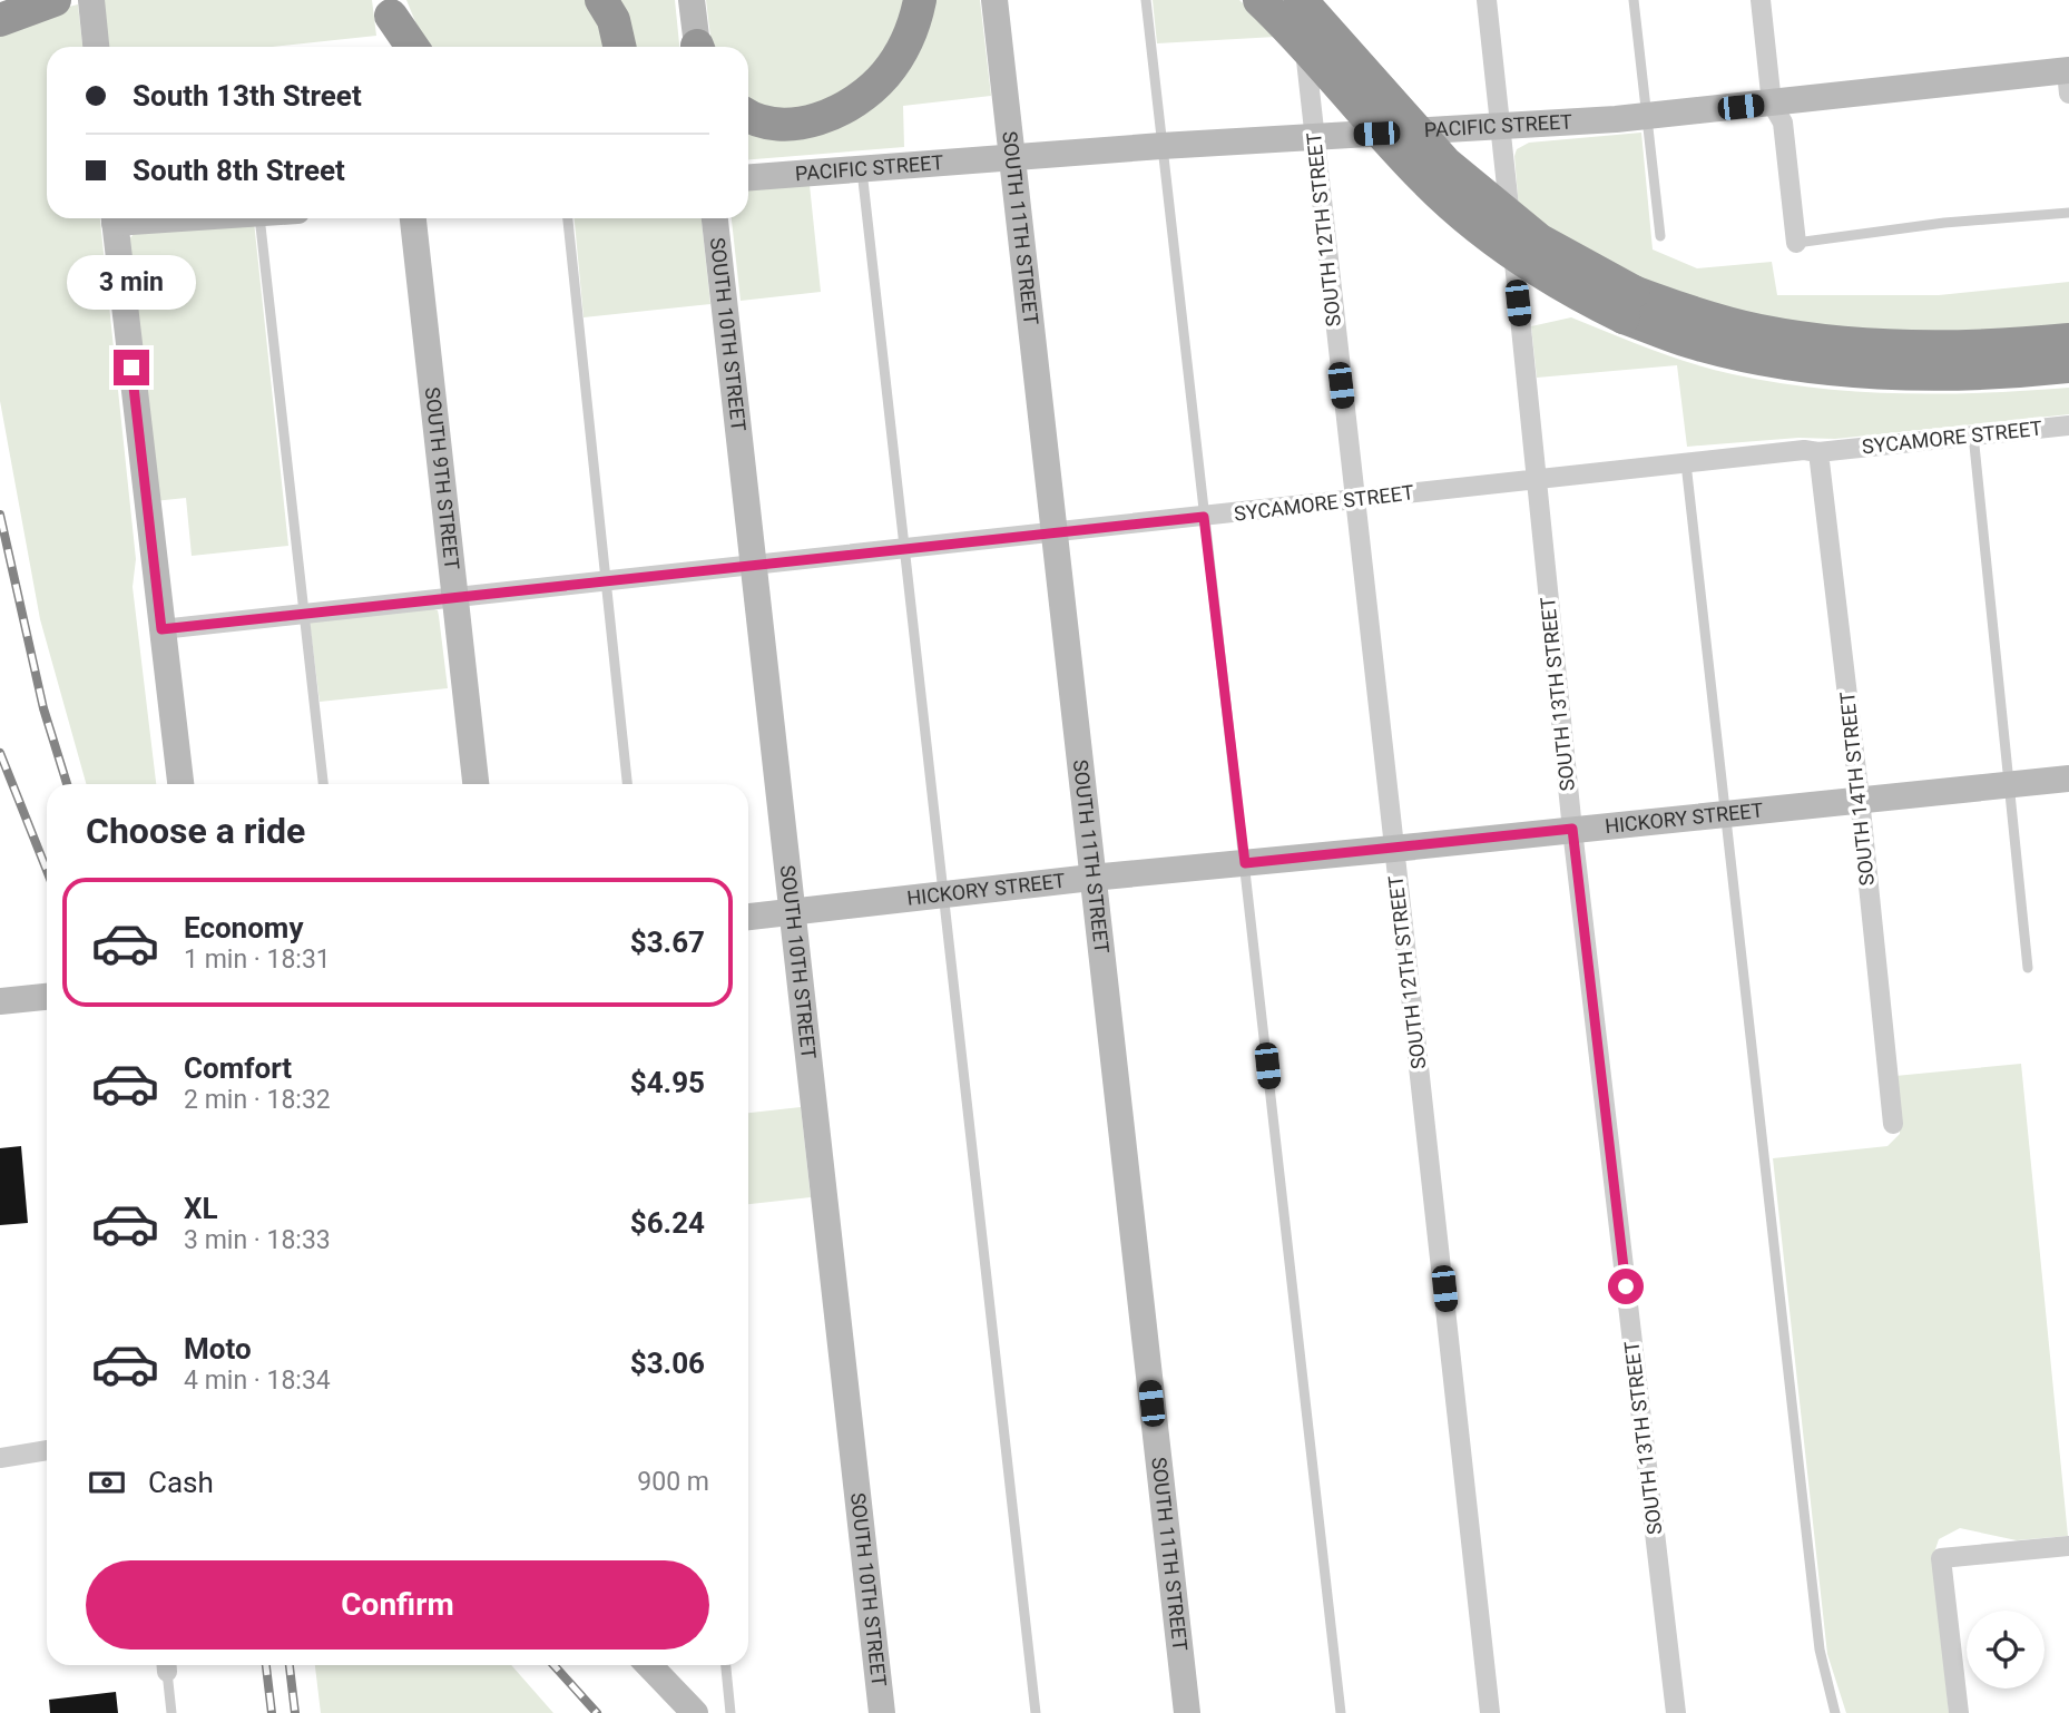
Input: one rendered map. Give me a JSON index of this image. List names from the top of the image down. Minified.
{"streets":{"street":["PACIFIC STREET","SOUTH 11TH STREET","SOUTH 12TH STREET","SOUTH 10TH STREET","SYCAMORE STREET","SOUTH 9TH STREET","SOUTH 13TH STREET","SOUTH 14TH STREET","HICKORY STREET"]},"crossings":[["PACIFIC STREET","SOUTH 11TH STREET"],["PACIFIC STREET","SOUTH 12TH STREET"],["PACIFIC STREET","SOUTH 13TH STREET"],["SOUTH 11TH STREET","SYCAMORE STREET"],["SOUTH 11TH STREET","HICKORY STREET"],["SOUTH 12TH STREET","SYCAMORE STREET"],["SOUTH 12TH STREET","HICKORY STREET"],["SOUTH 10TH STREET","SYCAMORE STREET"],["SOUTH 10TH STREET","HICKORY STREET"],["SYCAMORE STREET","SOUTH 9TH STREET"],["SYCAMORE STREET","SOUTH 13TH STREET"],["SYCAMORE STREET","SOUTH 14TH STREET"],["SOUTH 13TH STREET","HICKORY STREET"],["SOUTH 14TH STREET","HICKORY STREET"]],"page":{"banner":["South 13th Street","South 8th Street"],"bubble":"3 min","heading":"Choose a ride","list":[{"name":"Economy","note":"1 min · 18:31","value":"$3.67"},{"name":"Comfort","note":"2 min · 18:32","value":"$4.95"},{"name":"XL","note":"3 min · 18:33","value":"$6.24"},{"name":"Moto","note":"4 min · 18:34","value":"$3.06"}],"pay":["Cash","900 m"],"buttons":"Confirm"}}
